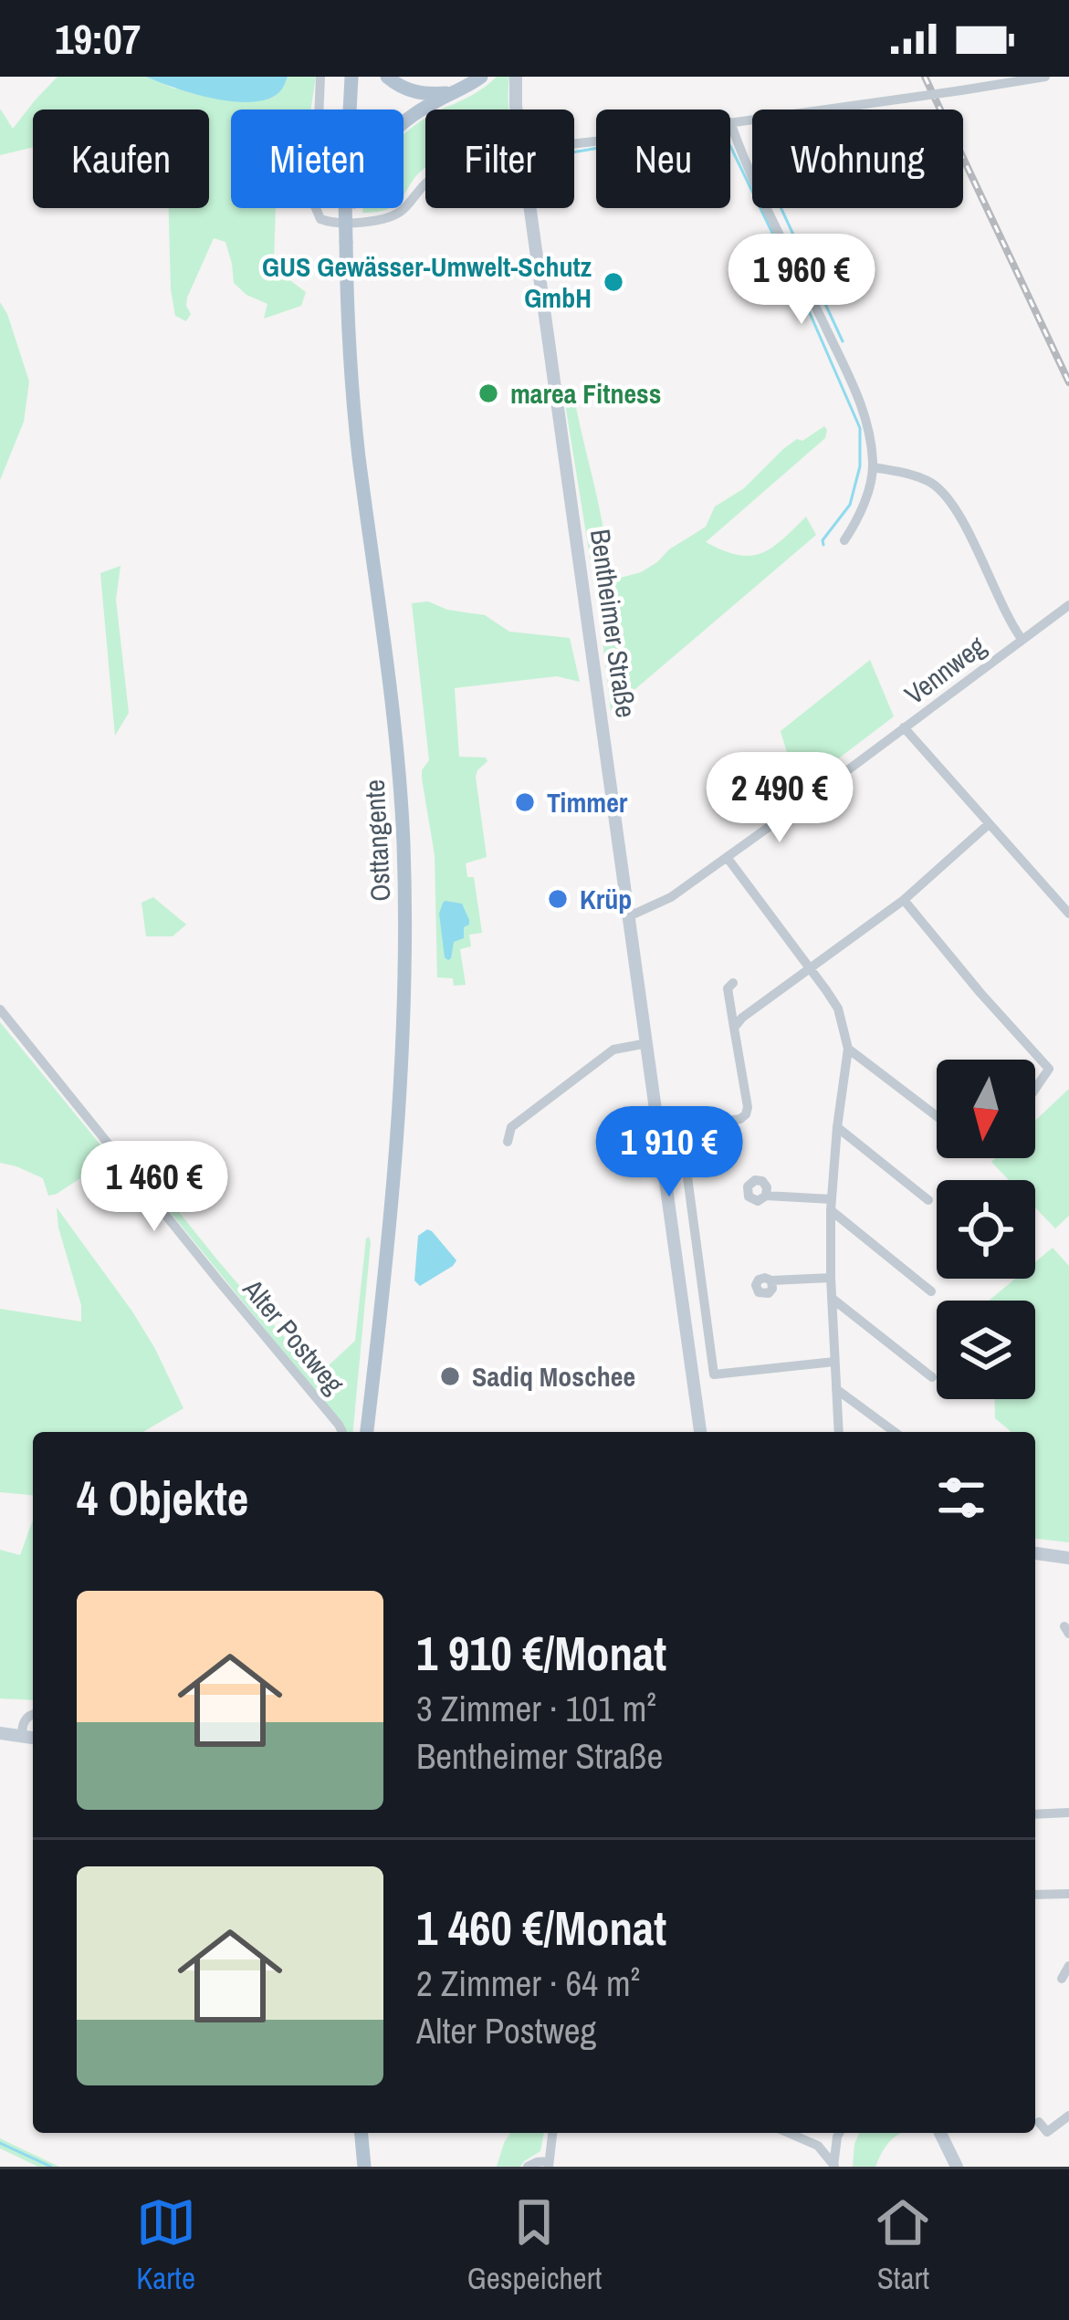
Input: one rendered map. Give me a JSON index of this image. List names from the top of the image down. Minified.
{"streets":{"main road":["Osttangente"],"street":["Bentheimer Straße","Vennweg","Alter Postweg"]},"crossings":[["Bentheimer Straße","Vennweg"]],"places":["GUS Gewässer-Umwelt-Schutz GmbH","marea Fitness","Timmer","Krüp","Sadiq Moschee"],"north":"bottom","page":{"status":"19:07","chip":["Kaufen","Mieten","Filter","Neu","Wohnung"],"price":["1 960 €","2 490 €","1 910 €","1 460 €"],"heading":"4 Objekte","list":[{"name":"1 910 €/Monat","note":"3 Zimmer · 101 m² · Bentheimer Straße"},{"name":"1 460 €/Monat","note":"2 Zimmer · 64 m² · Alter Postweg"}],"tabs":["Karte","Gespeichert","Start"]}}
